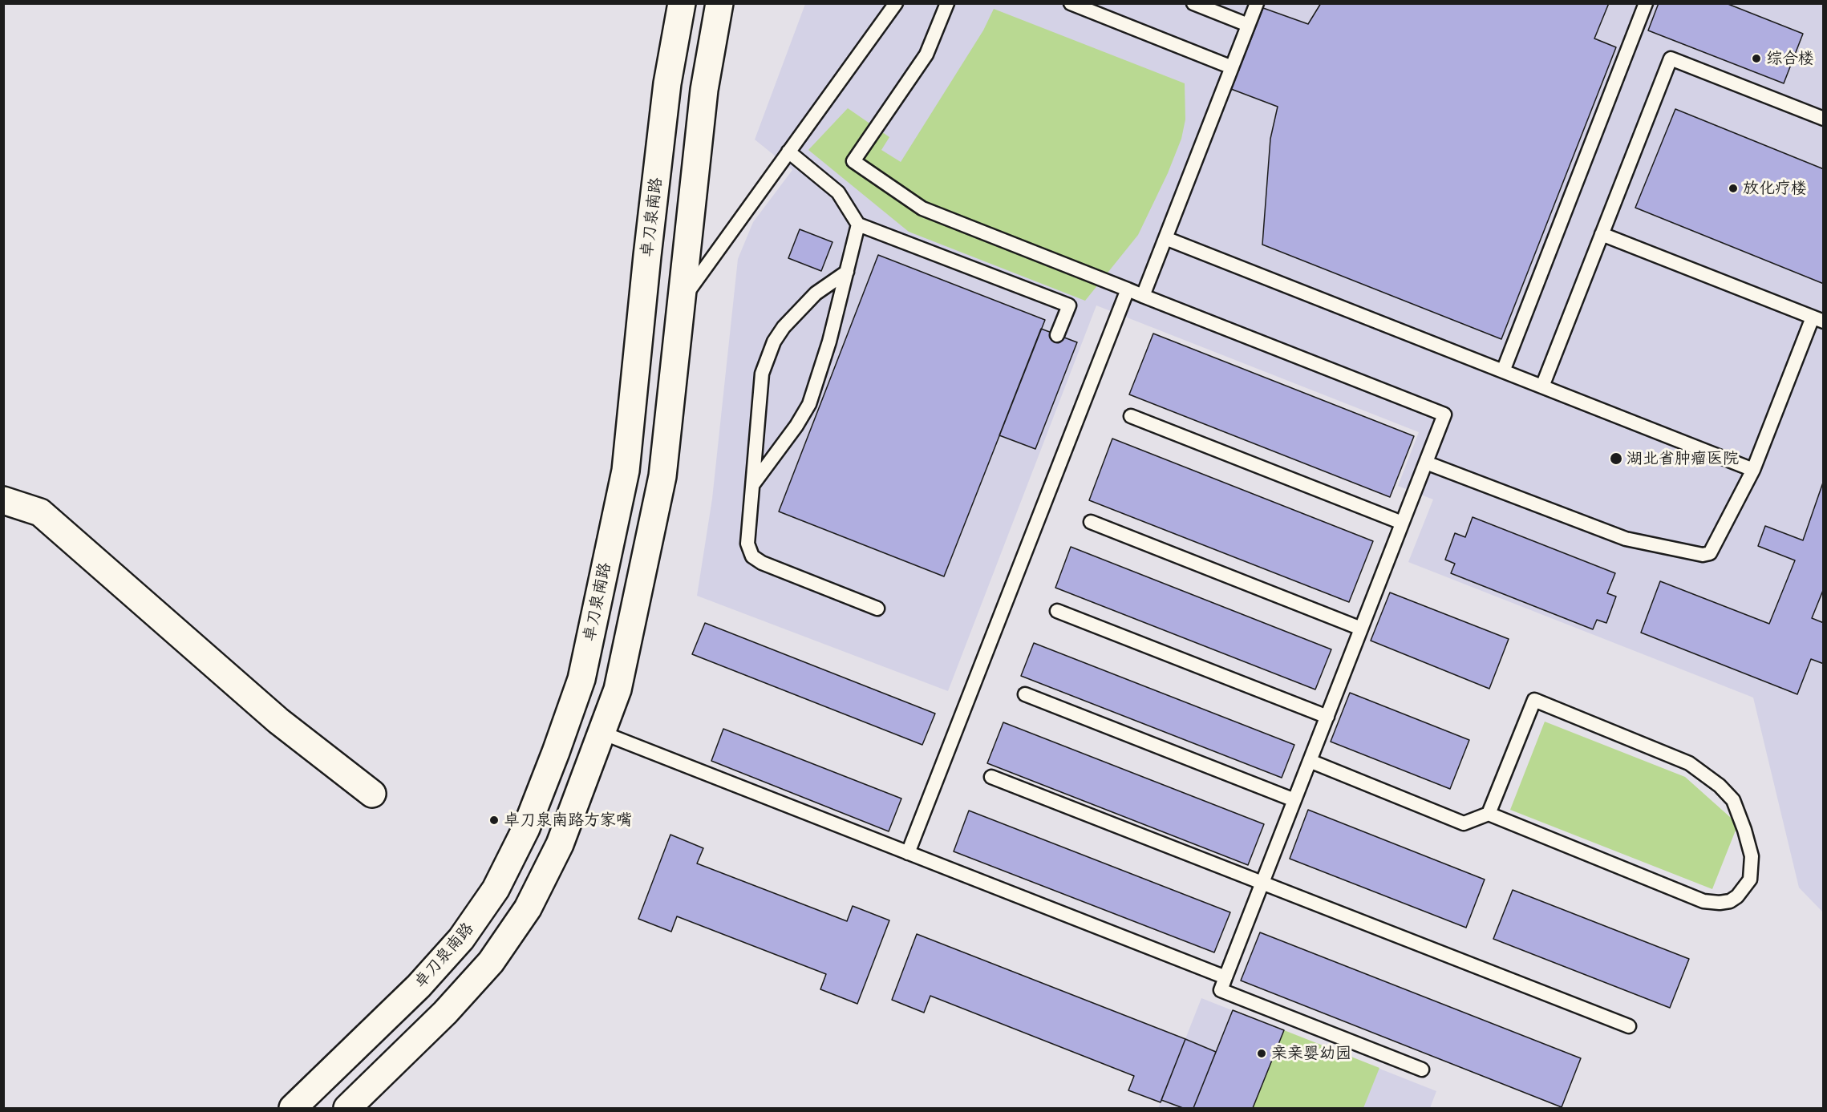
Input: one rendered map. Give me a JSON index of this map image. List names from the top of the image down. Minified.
{"streets":{"street":["卓刀泉南路"]},"places":["综合楼","放化疗楼","湖北省肿瘤医院","卓刀泉南路方家嘴","亲亲婴幼园"]}
